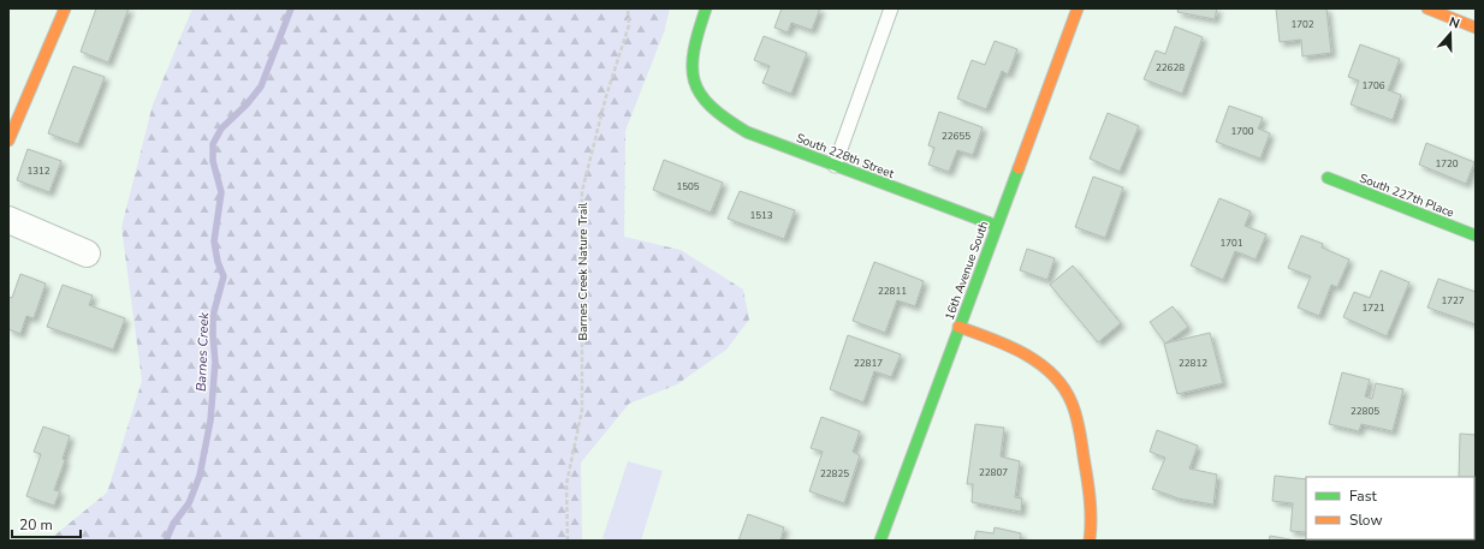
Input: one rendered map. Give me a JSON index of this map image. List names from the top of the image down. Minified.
{"streets":{"street":["South 228th Street","South 227th Place","16th Avenue South"],"path":["Barnes Creek Nature Trail"]},"crossings":[["South 228th Street","16th Avenue South"]],"water":["Barnes Creek"],"house_numbers":["1702","22628","1706","1700","22655","1720","1312","1505","1513","1701","22811","1727","1721","22817","22812","22805","22807","22825"],"legend":["Fast","Slow"],"scale_bar":"20 m","north":"top"}
